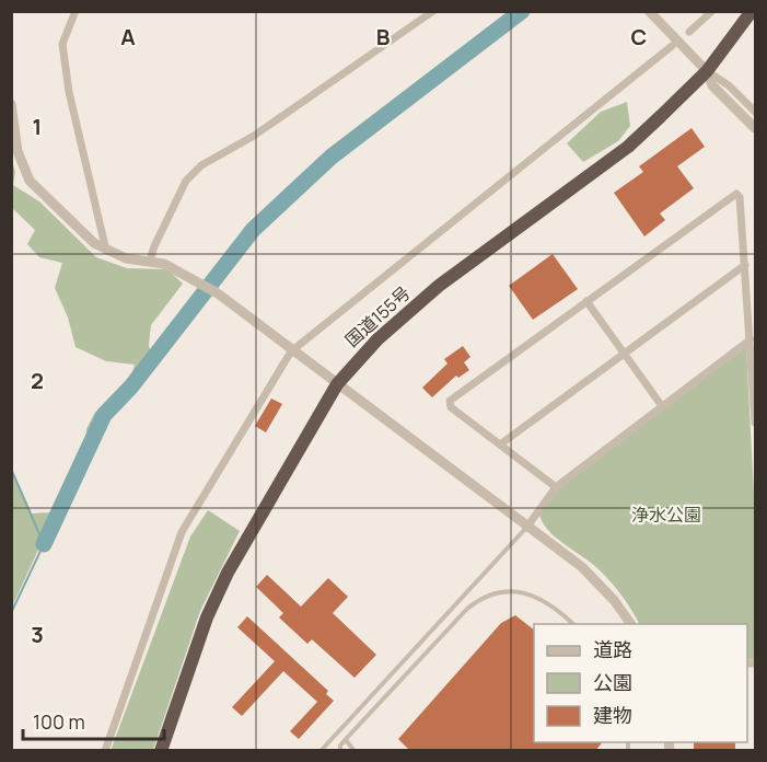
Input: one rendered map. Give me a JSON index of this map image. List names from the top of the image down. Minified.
{"streets":{"highway":["国道155号"]},"parks":["浄水公園"],"legend":["道路","公園","建物"],"scale_bar":"100 m","grid":{"columns":["A","B","C"],"rows":["1","2","3"]}}
